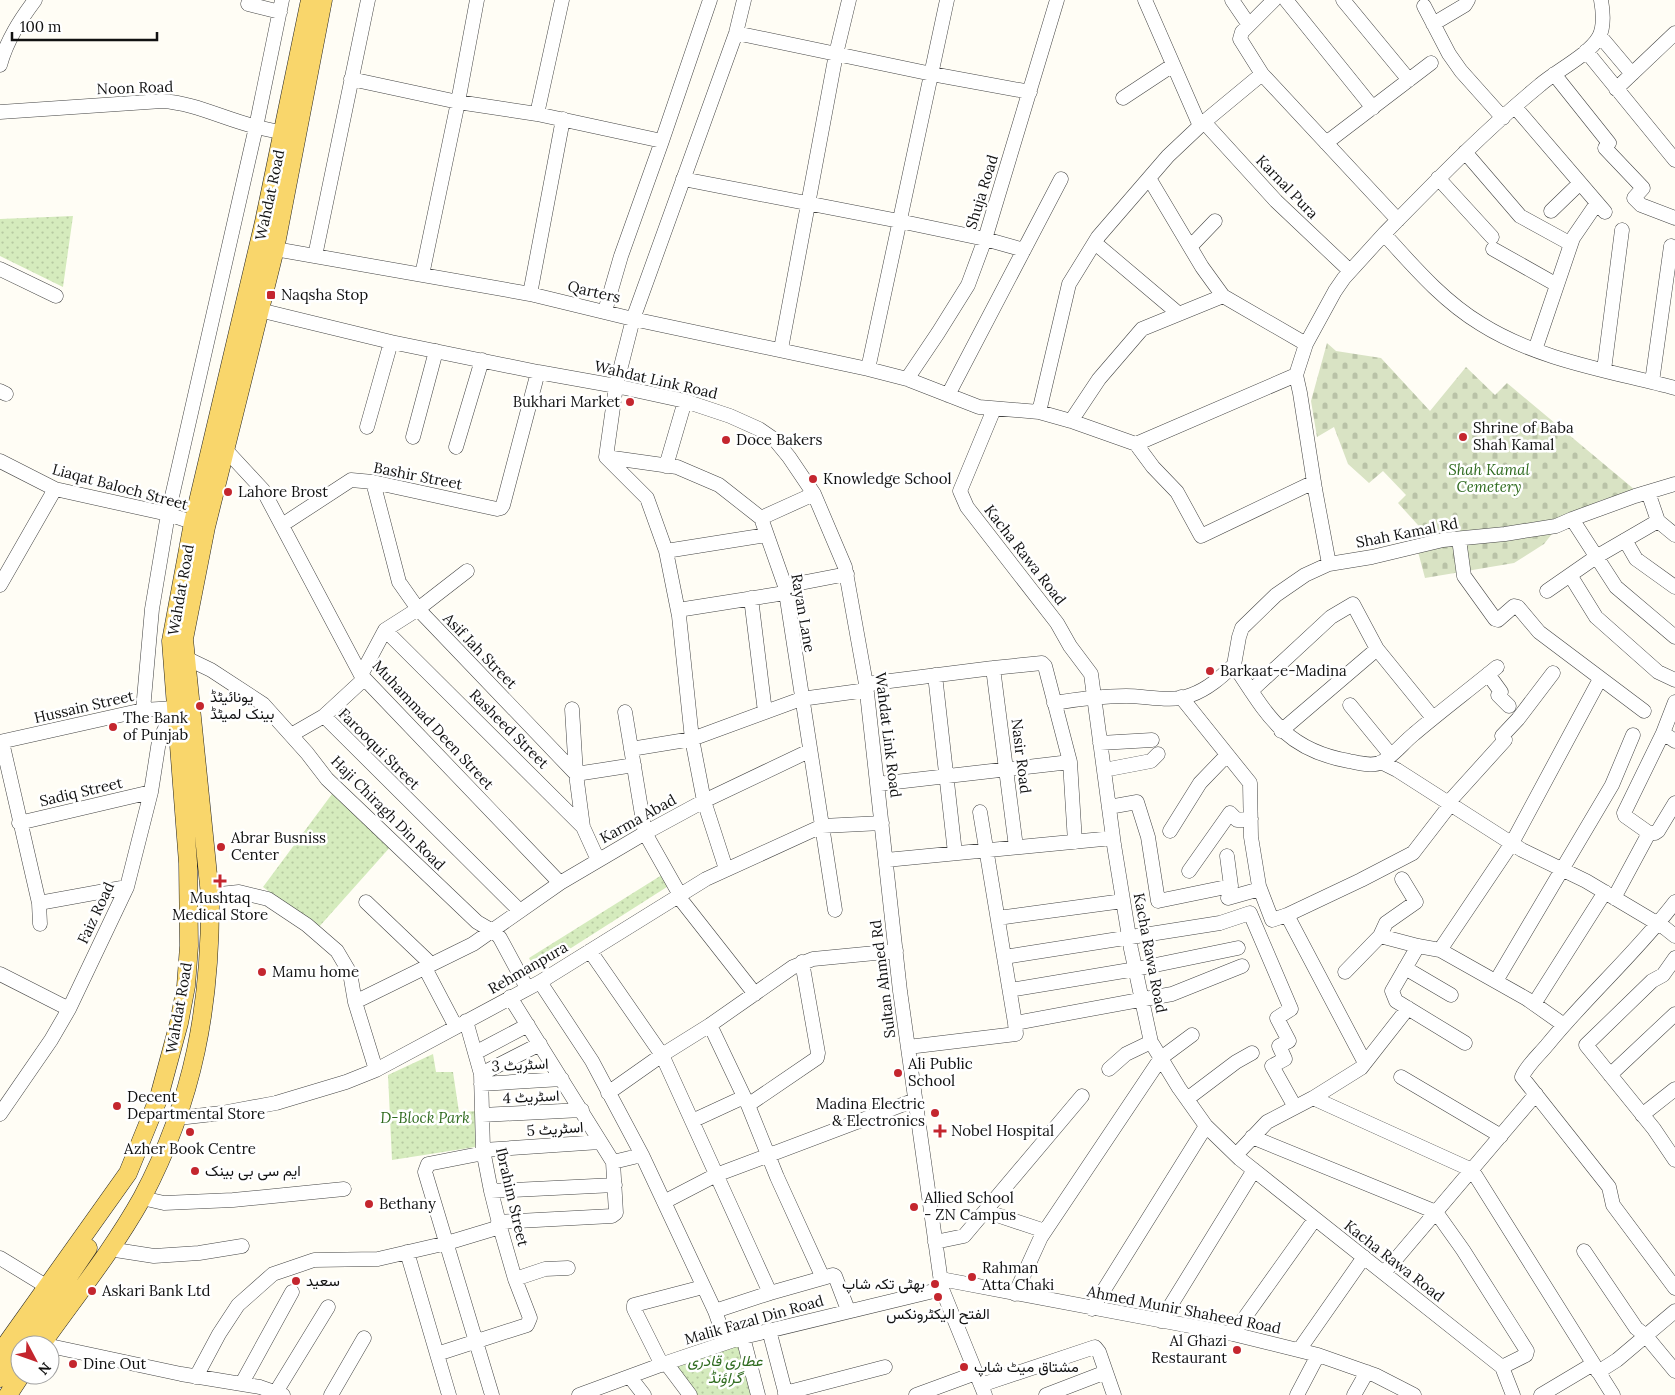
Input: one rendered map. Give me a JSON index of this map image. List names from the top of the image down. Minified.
{"streets":{"main road":["Wahdat Road"],"street":["Noon Road","Karnal Pura","Shuja Road","Qarters","Wahdat Link Road","Bashir Street","Liaqat Baloch Street","Shah Kamal Rd","Kacha Rawa Road","Rayan Lane","Asif Jah Street","Hussain Street","Muhammad Deen Street","Rasheed Street","Farooqui Street","Nasir Road","Sadiq Street","Haji Chiragh Din Road","Karma Abad","Faiz Road","Rehmanpura","Sultan Ahmed Rd","اسٹریٹ 3","اسٹریٹ 4","اسٹریٹ 5","Ibrahim Street","Ahmed Munir Shaheed Road","Malik Fazal Din Road"]},"crossings":[["Noon Road","Wahdat Road"],["Wahdat Road","Qarters"],["Wahdat Road","Wahdat Link Road"],["Wahdat Road","Liaqat Baloch Street"],["Wahdat Road","Hussain Street"],["Wahdat Road","Muhammad Deen Street"],["Wahdat Road","Haji Chiragh Din Road"],["Wahdat Road","Faiz Road"],["Wahdat Road","Rehmanpura"],["Wahdat Link Road","Bashir Street"],["Wahdat Link Road","Rehmanpura"],["Wahdat Link Road","Sultan Ahmed Rd"],["Bashir Street","Asif Jah Street"],["Bashir Street","Muhammad Deen Street"],["Rayan Lane","Karma Abad"],["Rayan Lane","Rehmanpura"],["Asif Jah Street","Farooqui Street"],["Hussain Street","Faiz Road"],["Muhammad Deen Street","Farooqui Street"],["Muhammad Deen Street","Karma Abad"],["Rasheed Street","Farooqui Street"],["Rasheed Street","Karma Abad"],["Farooqui Street","Karma Abad"],["Sadiq Street","Faiz Road"],["Haji Chiragh Din Road","Karma Abad"],["Haji Chiragh Din Road","Rehmanpura"],["Haji Chiragh Din Road","Malik Fazal Din Road"],["Karma Abad","Ibrahim Street"],["Rehmanpura","Sultan Ahmed Rd"],["Rehmanpura","Ibrahim Street"],["Sultan Ahmed Rd","Ahmed Munir Shaheed Road"],["Sultan Ahmed Rd","Malik Fazal Din Road"],["اسٹریٹ 3","Ibrahim Street"],["اسٹریٹ 4","Ibrahim Street"],["اسٹریٹ 5","Ibrahim Street"],["Ahmed Munir Shaheed Road","Malik Fazal Din Road"]],"parks":["Shah Kamal Cemetery","D-Block Park","عطاری قادری گراؤنڈ"],"places":{"transit":["Naqsha Stop"],"other":["Bukhari Market","Shrine of Baba Shah Kamal","Doce Bakers","Knowledge School","Lahore Brost","Barkaat-e-Madina","یونائیٹڈ بینک لمیٹڈ","The Bank of Punjab","Abrar Busniss Center","Mamu home","Ali Public School","Decent Departmental Store","Madina Electric & Electronics","Azher Book Centre","ایم سی بی بینک","Bethany","Allied School - ZN Campus","Rahman Atta Chaki","سعید","بھٹی تکہ شاپ","Askari Bank Ltd","الفتح الیکٹرونکس","Al Ghazi Restaurant","Dine Out","مشتاق میٹ شاپ"],"health":["Mushtaq Medical Store","Nobel Hospital"]},"scale_bar":"100 m","north":"bottom right"}
